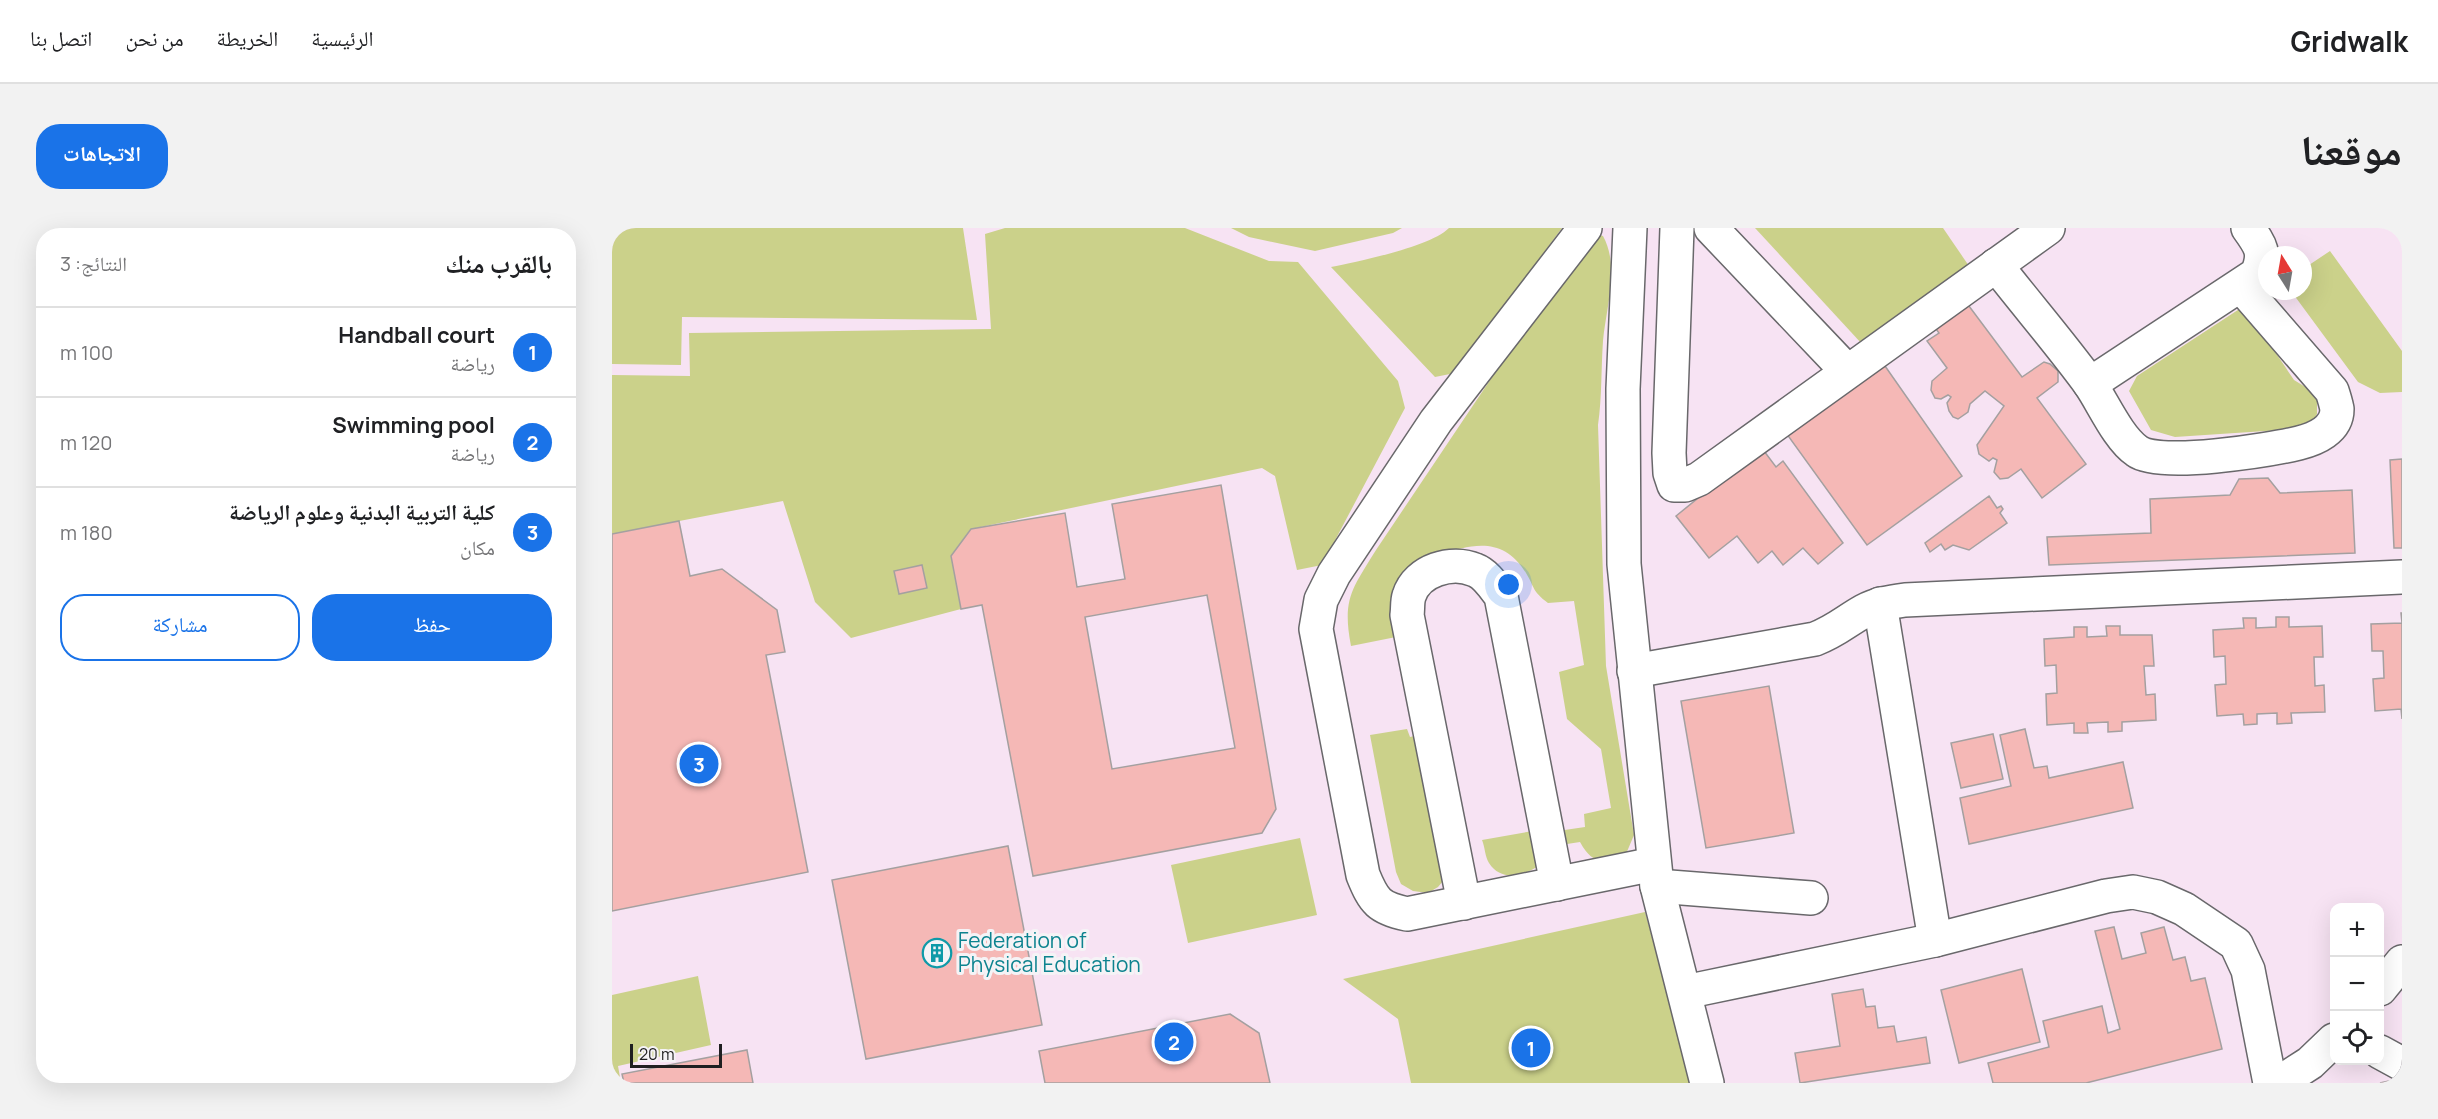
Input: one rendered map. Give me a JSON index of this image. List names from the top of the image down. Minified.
{"places":{"building":["Federation of Physical Education"]},"scale_bar":"20 m","north":"top","page":{"header":"Gridwalk","nav":["الرئيسية","الخريطة","من نحن","اتصل بنا"],"title":"موقعنا","buttons":["الاتجاهات",["حفظ","مشاركة"]],"heading":["بالقرب منك","النتائج: 3"],"list":[{"mark":"1","name":"Handball court","note":"رياضة","value":"100 m"},{"mark":"2","name":"Swimming pool","note":"رياضة","value":"120 m"},{"mark":"3","name":"كلية التربية البدنية وعلوم الرياضة","note":"مكان","value":"180 m"}],"pins":["3","2","1"],"map_buttons":["+","−"],"scale":"20 m"}}
